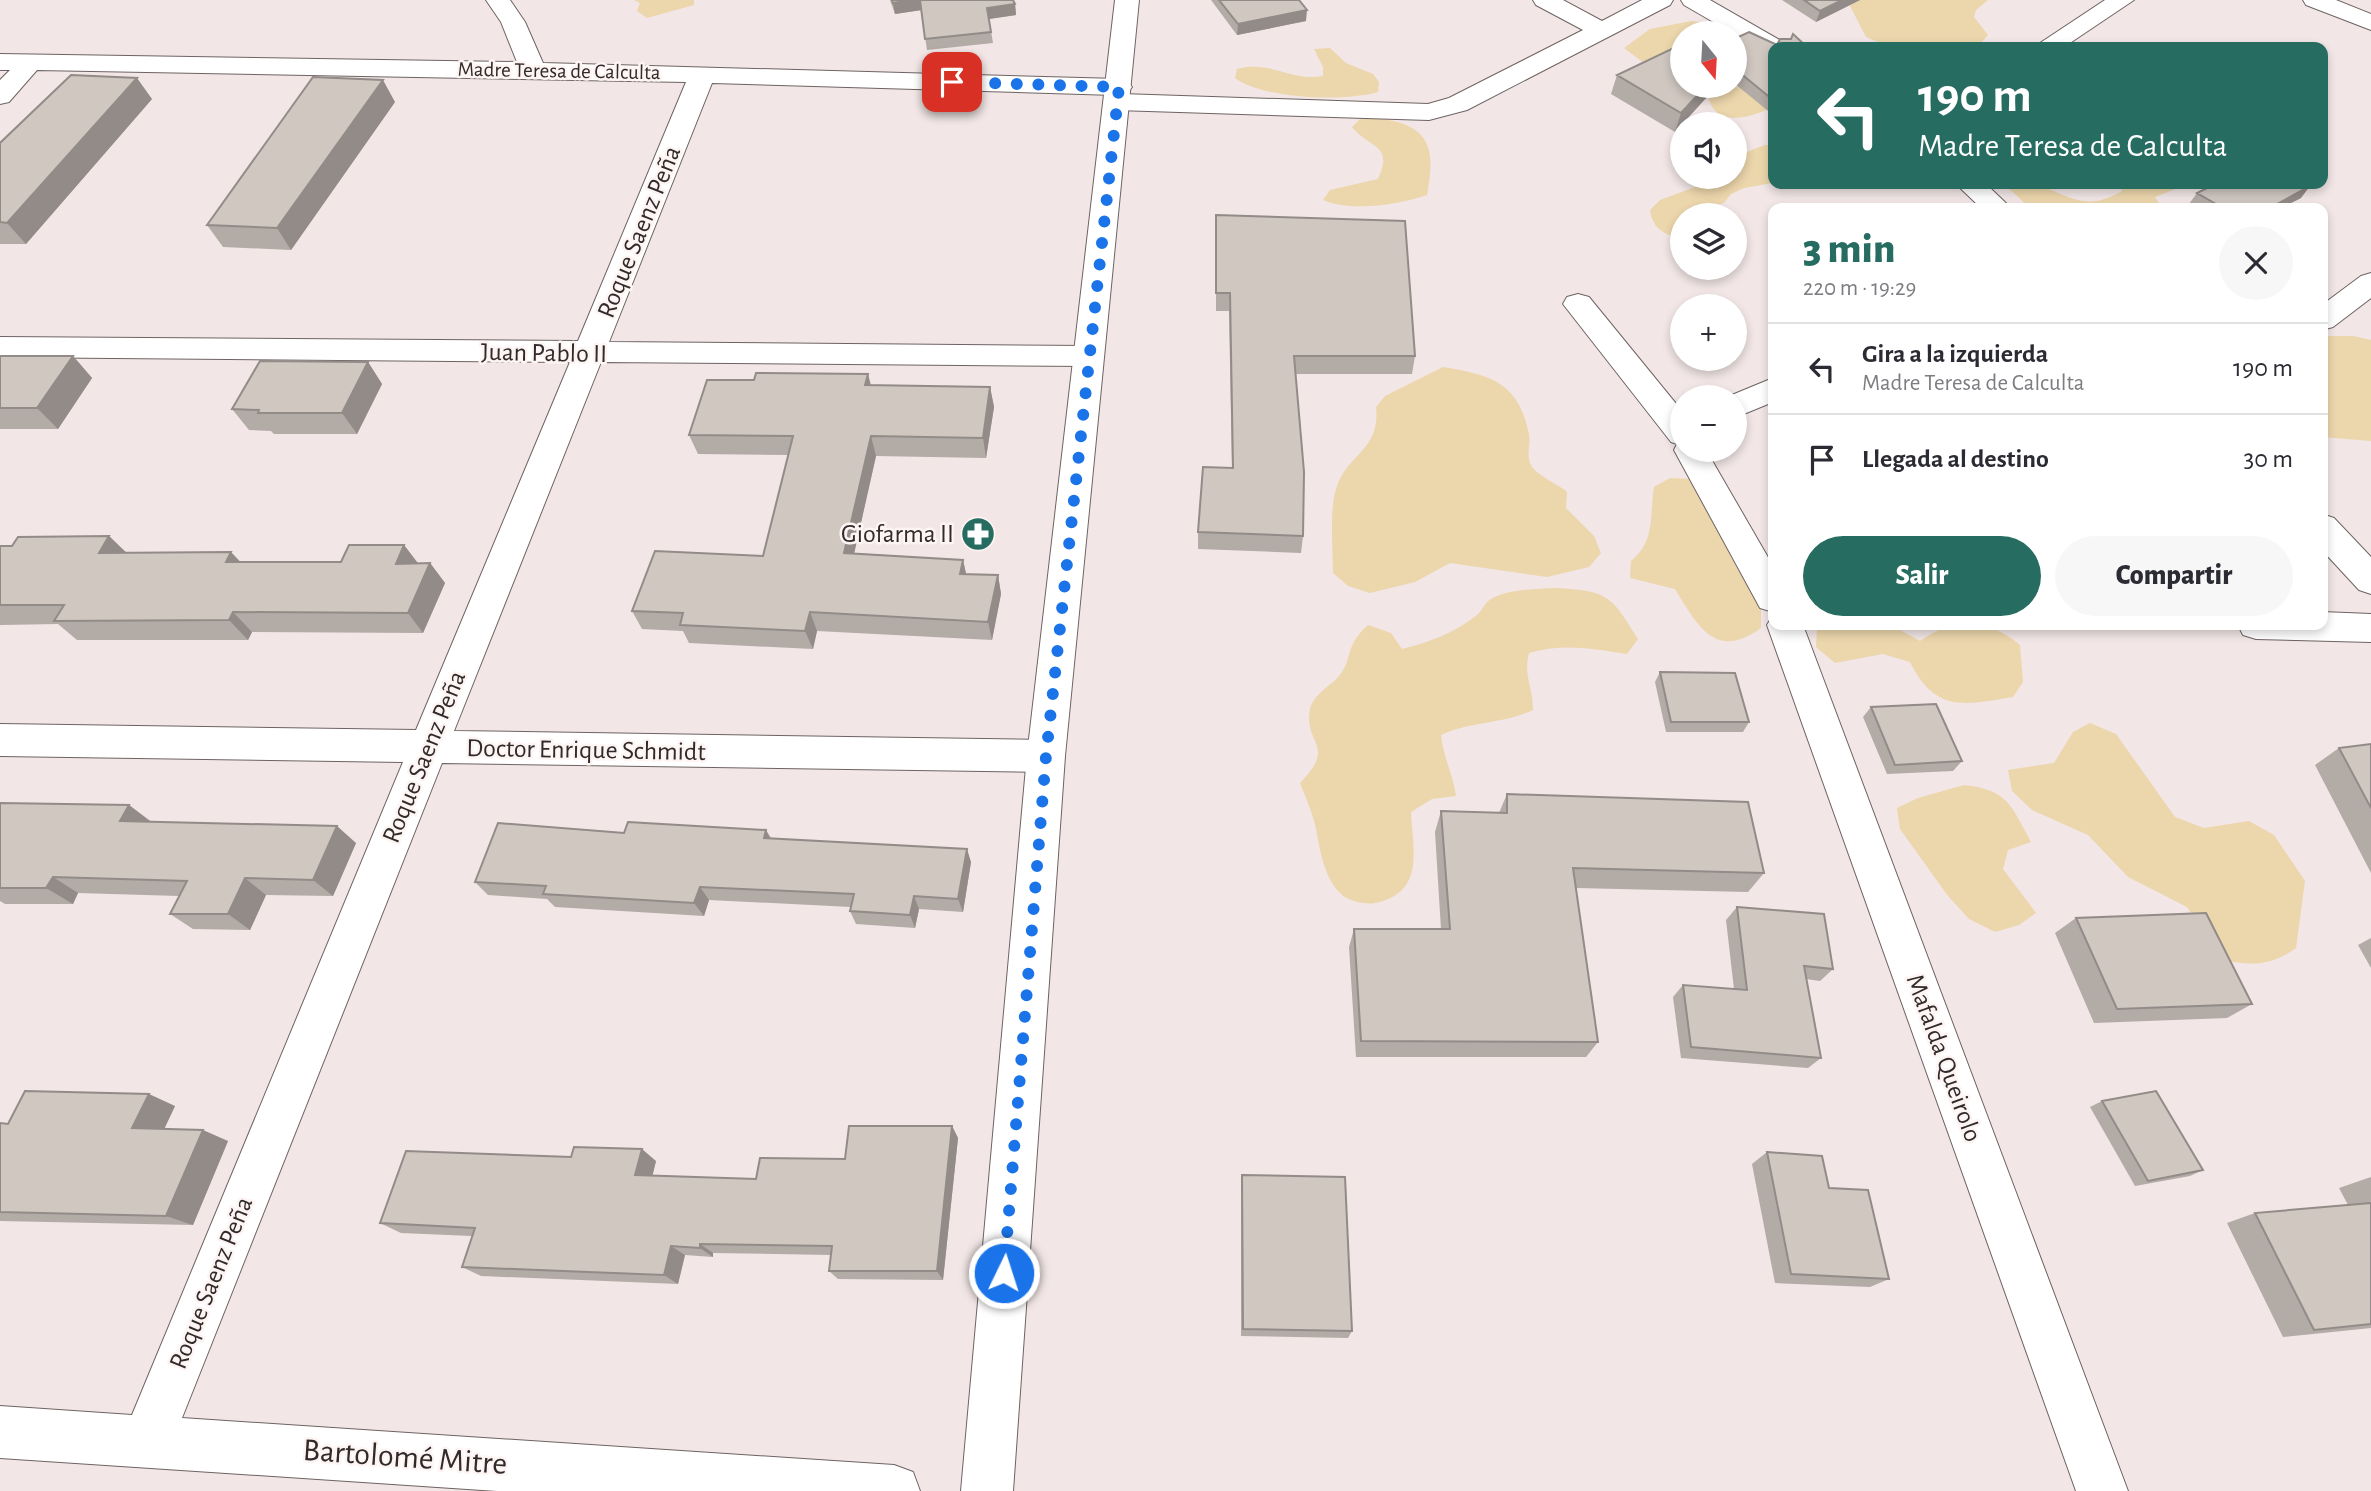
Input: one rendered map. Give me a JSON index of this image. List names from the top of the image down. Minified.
{"streets":{"street":["Madre Teresa de Calculta","Roque Saenz Peña","Juan Pablo II","Doctor Enrique Schmidt","Mafalda Queirolo","Bartolomé Mitre"]},"crossings":[["Madre Teresa de Calculta","Roque Saenz Peña"],["Roque Saenz Peña","Juan Pablo II"],["Roque Saenz Peña","Doctor Enrique Schmidt"],["Roque Saenz Peña","Bartolomé Mitre"]],"places":{"pharmacy":["Giofarma II"]},"north":"bottom","page":{"map_buttons":["+","−"],"turn":["190 m","Madre Teresa de Calculta"],"heading":["3 min","220 m · 19:29"],"list":[{"name":"Gira a la izquierda","note":"Madre Teresa de Calculta","value":"190 m"},{"name":"Llegada al destino","value":"30 m"}],"buttons":["Salir","Compartir"]}}
